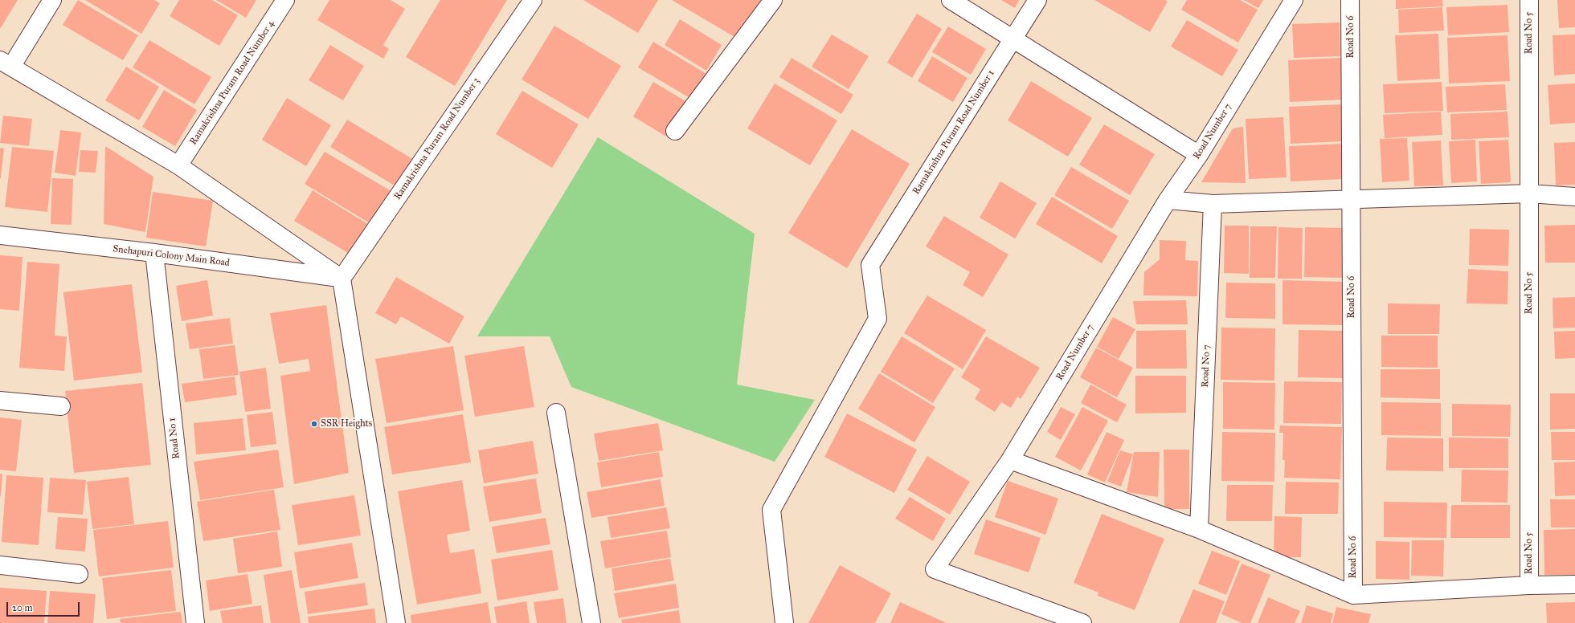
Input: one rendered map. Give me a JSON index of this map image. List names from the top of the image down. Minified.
{"streets":{"street":["Road No 5","Road No 6","Ramakrishna Puram Road Number 4","Road Number 7","Ramakrishna Puram Road Number 1","Ramakrishna Puram Road Number 3","Snehapuri Colony Main Road","Road No 7","Road No 1"]},"crossings":[["Ramakrishna Puram Road Number 3","Snehapuri Colony Main Road"],["Snehapuri Colony Main Road","Road No 1"]],"places":["SSR Heights"],"scale_bar":"20 m"}
